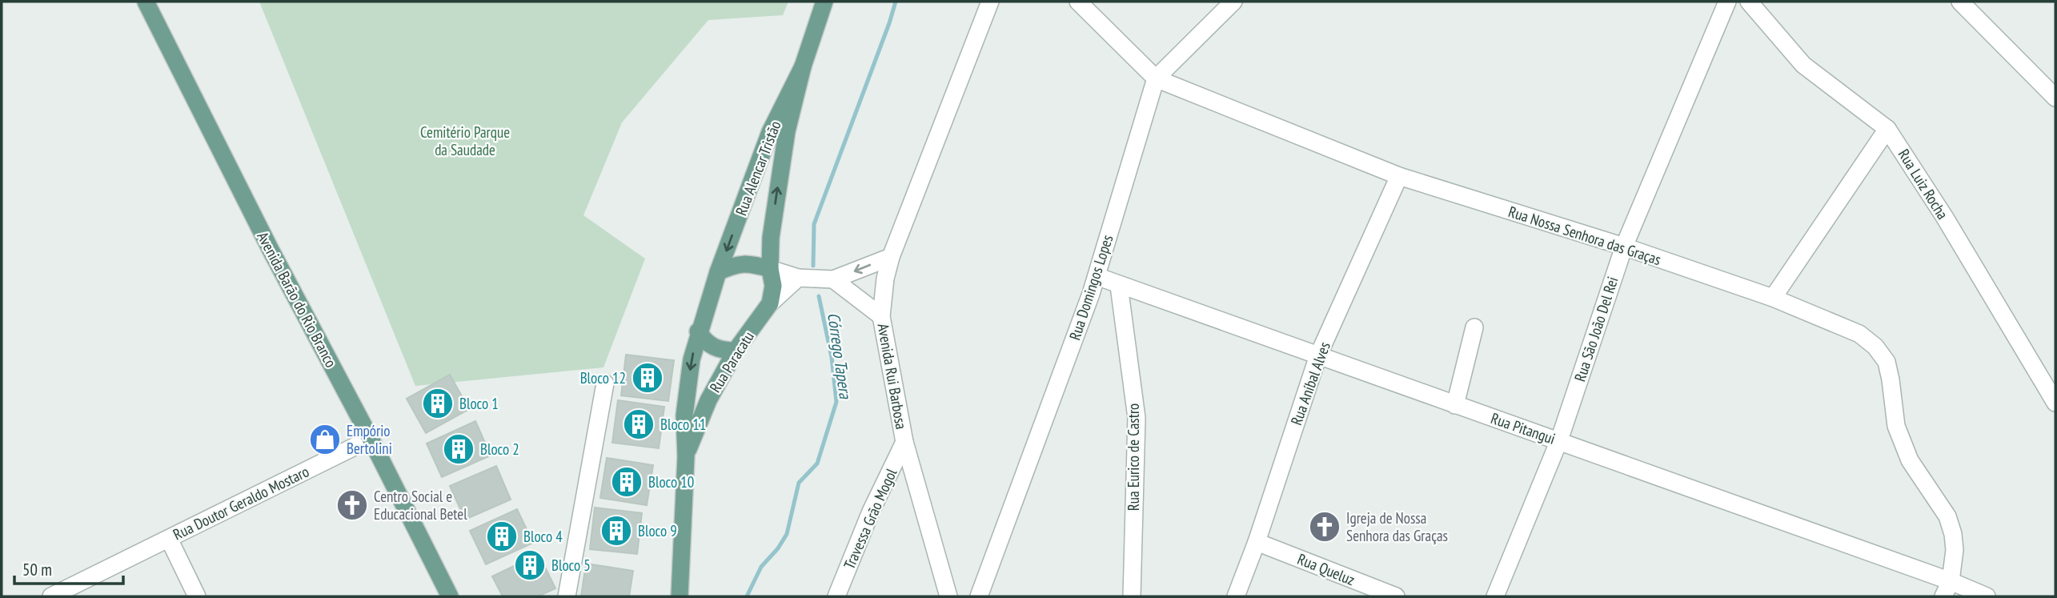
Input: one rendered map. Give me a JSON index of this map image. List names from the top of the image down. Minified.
{"streets":{"main road":["Rua Alencar Tristão","Avenida Barão do Rio Branco","Rua Paracatu"],"street":["Rua Luiz Rocha","Rua Nossa Senhora das Graças","Rua Domingos Lopes","Rua São João Del Rei","Avenida Rui Barbosa","Rua Aníbal Alves","Rua Pitangui","Rua Eurico de Castro","Rua Doutor Geraldo Mostaro","Travessa Grão Mogol","Rua Queluz"]},"crossings":[["Rua Alencar Tristão","Rua Paracatu"],["Rua Nossa Senhora das Graças","Rua Domingos Lopes"],["Rua Nossa Senhora das Graças","Rua São João Del Rei"],["Rua Nossa Senhora das Graças","Rua Aníbal Alves"],["Rua Nossa Senhora das Graças","Rua Pitangui"],["Rua Domingos Lopes","Rua Pitangui"],["Avenida Barão do Rio Branco","Rua Doutor Geraldo Mostaro"],["Rua São João Del Rei","Rua Pitangui"],["Avenida Rui Barbosa","Travessa Grão Mogol"],["Rua Aníbal Alves","Rua Pitangui"],["Rua Aníbal Alves","Rua Queluz"],["Rua Pitangui","Rua Eurico de Castro"]],"water":["Córrego Tapera"],"parks":["Cemitério Parque da Saudade"],"places":{"building":["Bloco 12","Bloco 1","Bloco 11","Bloco 2","Bloco 10","Bloco 9","Bloco 4","Bloco 5"],"shop":["Empório Bertolini"],"church":["Centro Social e Educacional Betel","Igreja de Nossa Senhora das Graças"]},"scale_bar":"50 m"}
